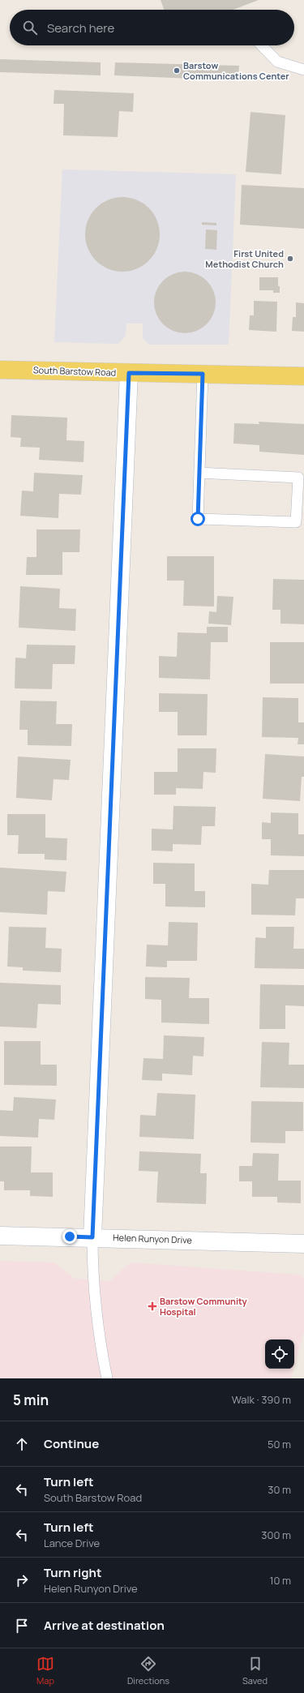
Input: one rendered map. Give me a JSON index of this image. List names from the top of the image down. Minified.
{"streets":{"main road":["South Barstow Road"],"street":["Helen Runyon Drive"]},"places":{"other":["Barstow Communications Center","First United Methodist Church"],"health":["Barstow Community Hospital"]},"page":{"search":"Search here","heading":["5 min","Walk · 390 m"],"list":[["Continue","50 m"],["Turn left","South Barstow Road","30 m"],["Turn left","Lance Drive","300 m"],["Turn right","Helen Runyon Drive","10 m"],"Arrive at destination"],"nav":["Map","Directions","Saved"]}}
